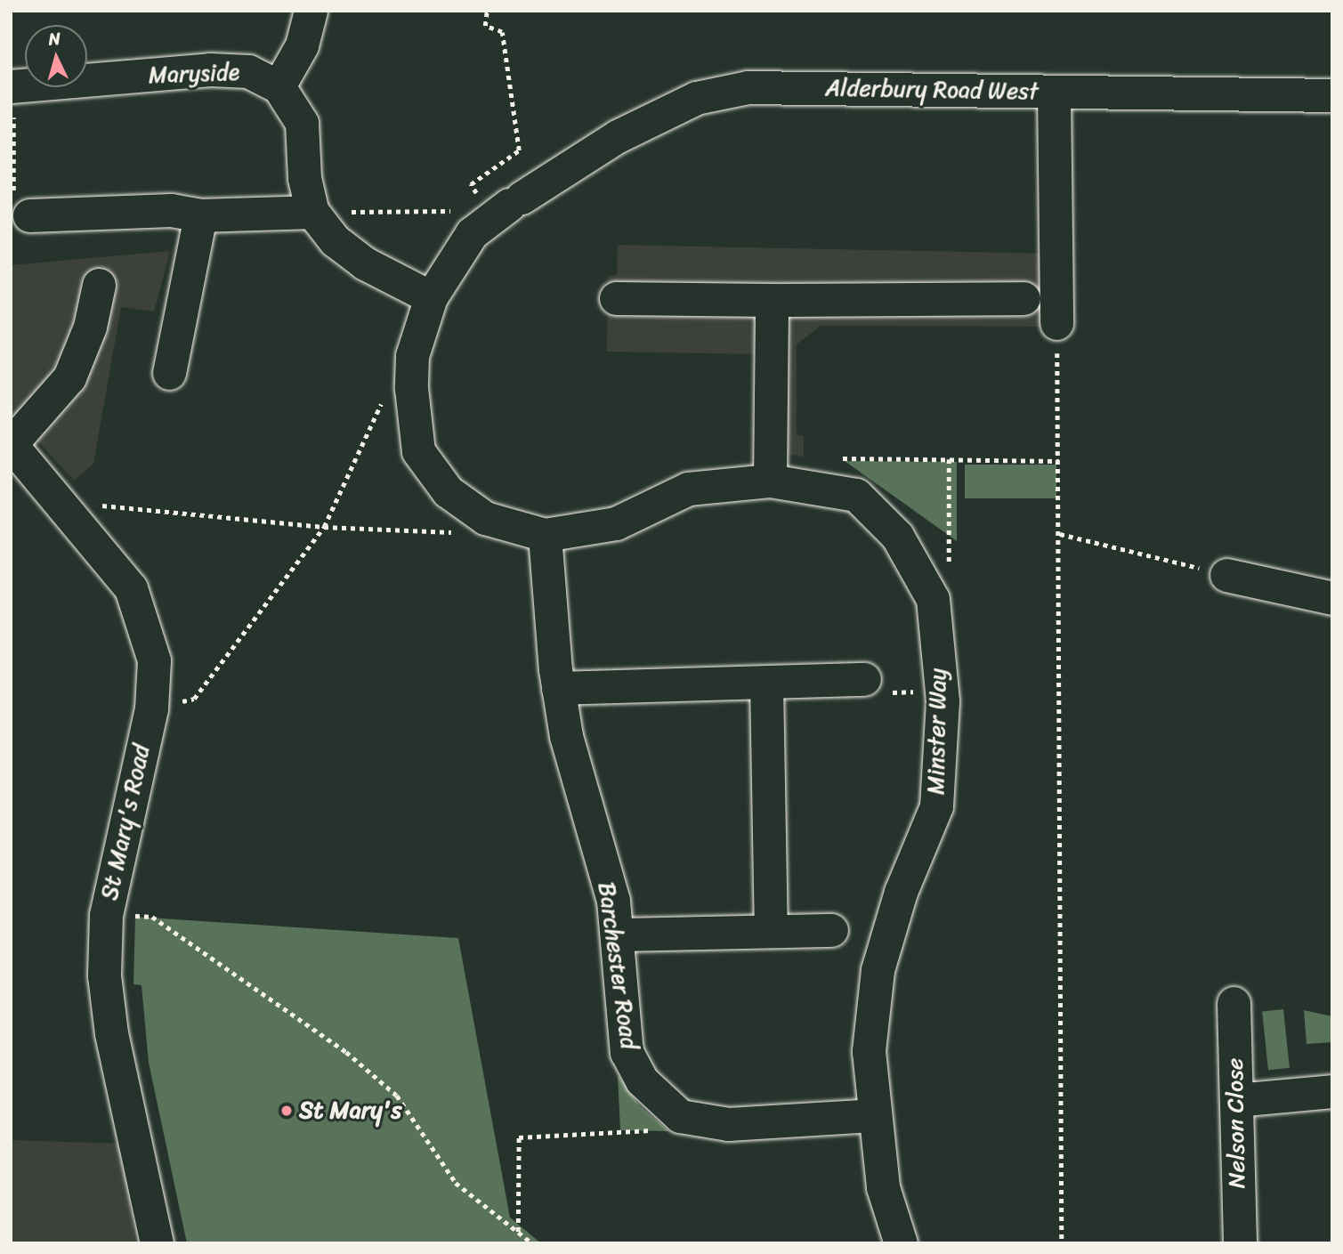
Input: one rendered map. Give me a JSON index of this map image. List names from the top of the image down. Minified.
{"streets":{"street":["Maryside","Alderbury Road West","Minster Way","St Mary's Road","Barchester Road","Nelson Close"]},"crossings":[["Alderbury Road West","Minster Way"],["Minster Way","Barchester Road"]],"places":["St Mary's"],"north":"top"}
